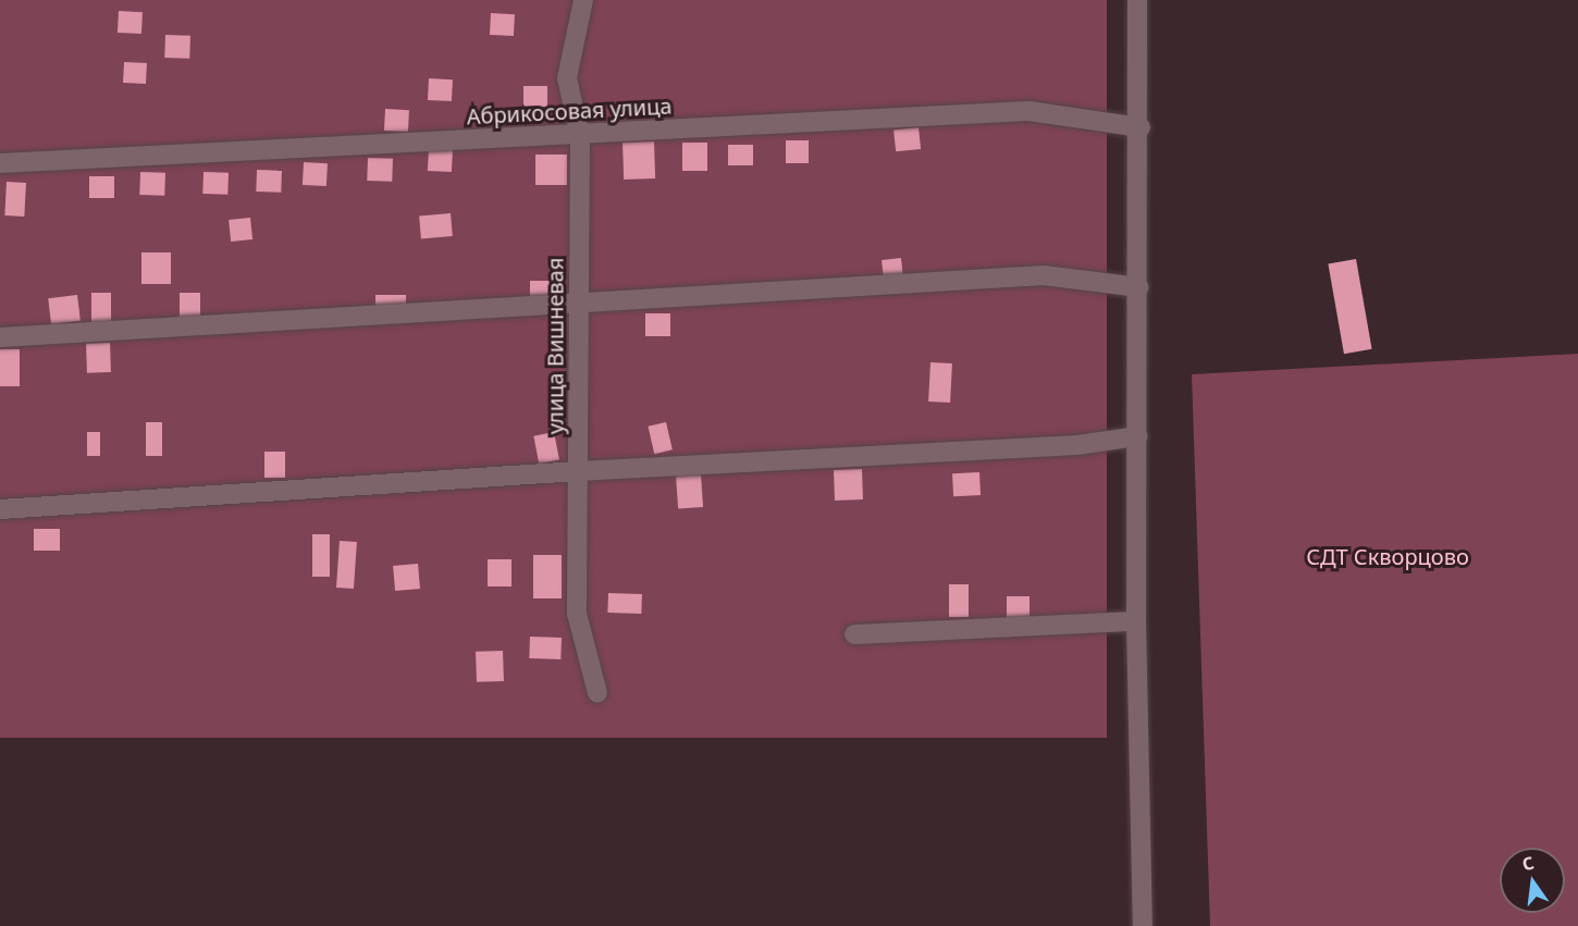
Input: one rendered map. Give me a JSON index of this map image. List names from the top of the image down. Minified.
{"streets":{"street":["Абрикосовая улица","улица Вишневая"]},"crossings":[["Абрикосовая улица","улица Вишневая"]],"parks":["СДТ Скворцово"],"north":"top"}
